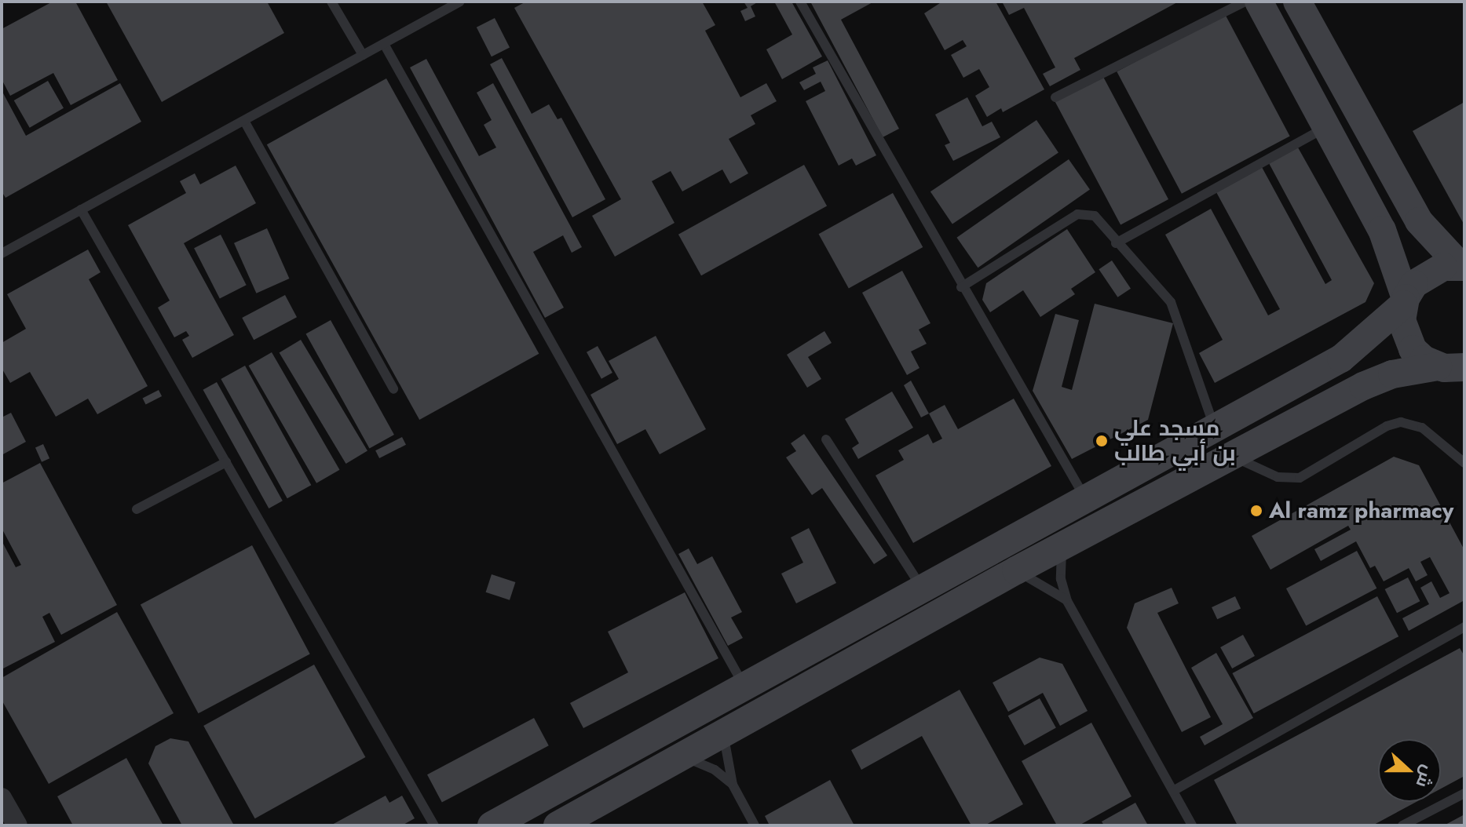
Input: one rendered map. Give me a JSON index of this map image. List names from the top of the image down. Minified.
{"places":["مسجد علي بن أبي طالب","Al ramz pharmacy"],"north":"right"}
